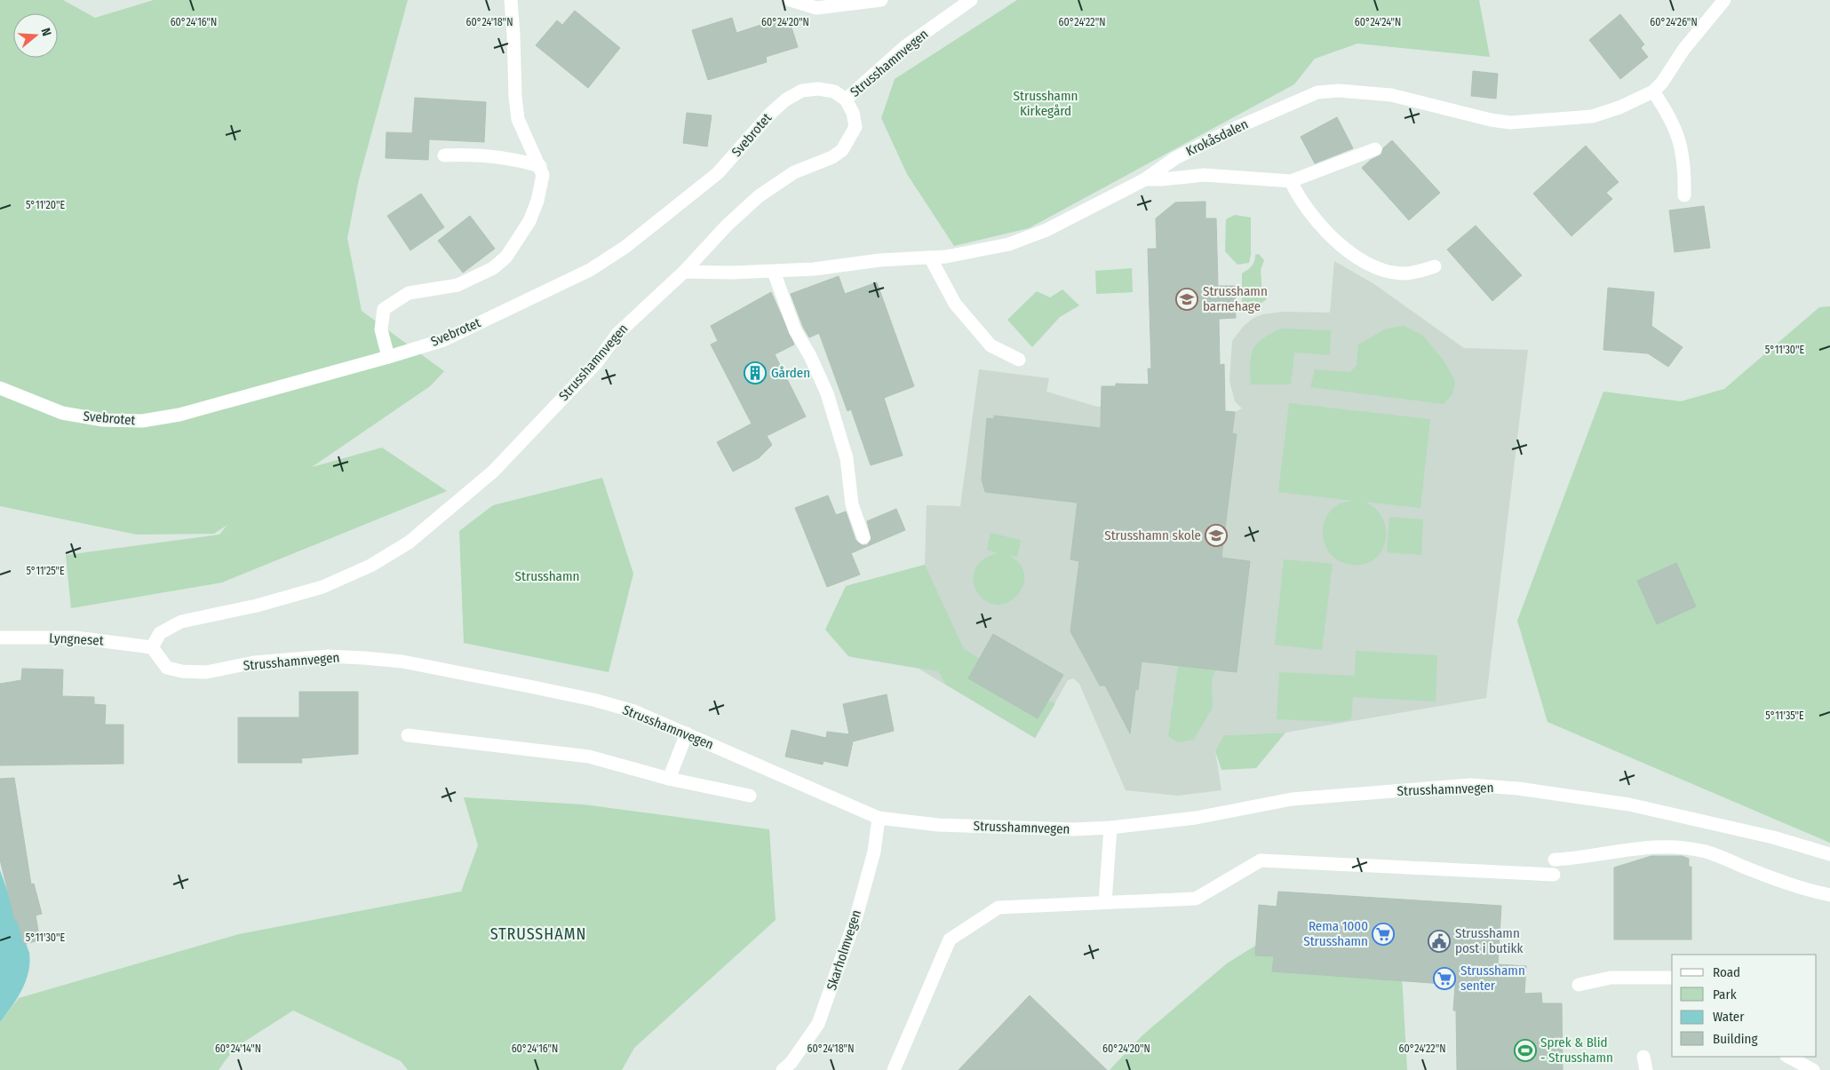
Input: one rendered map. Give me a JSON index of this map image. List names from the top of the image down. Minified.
{"streets":{"street":["Strusshamnvegen","Svebrotet","Krokåsdalen","Lyngneset","Skarholmvegen"]},"crossings":[["Strusshamnvegen","Svebrotet"],["Strusshamnvegen","Lyngneset"],["Strusshamnvegen","Skarholmvegen"]],"districts":["STRUSSHAMN"],"parks":["Strusshamn Kirkegård","Strusshamn"],"places":{"school or university":["Strusshamn barnehage","Strusshamn skole"],"building":["Gården"],"supermarket":["Rema 1000 Strusshamn","Strusshamn senter"],"public building":["Strusshamn post i butikk"],"sports":["Sprek & Blid - Strusshamn"]},"legend":["Road","Park","Water","Building"],"north":"right","coordinates":["60°24'16\"N","60°24'18\"N","60°24'20\"N","60°24'22\"N","60°24'24\"N","60°24'26\"N","5°11'20\"E","5°11'30\"E","5°11'25\"E","5°11'35\"E","60°24'14\"N"]}
